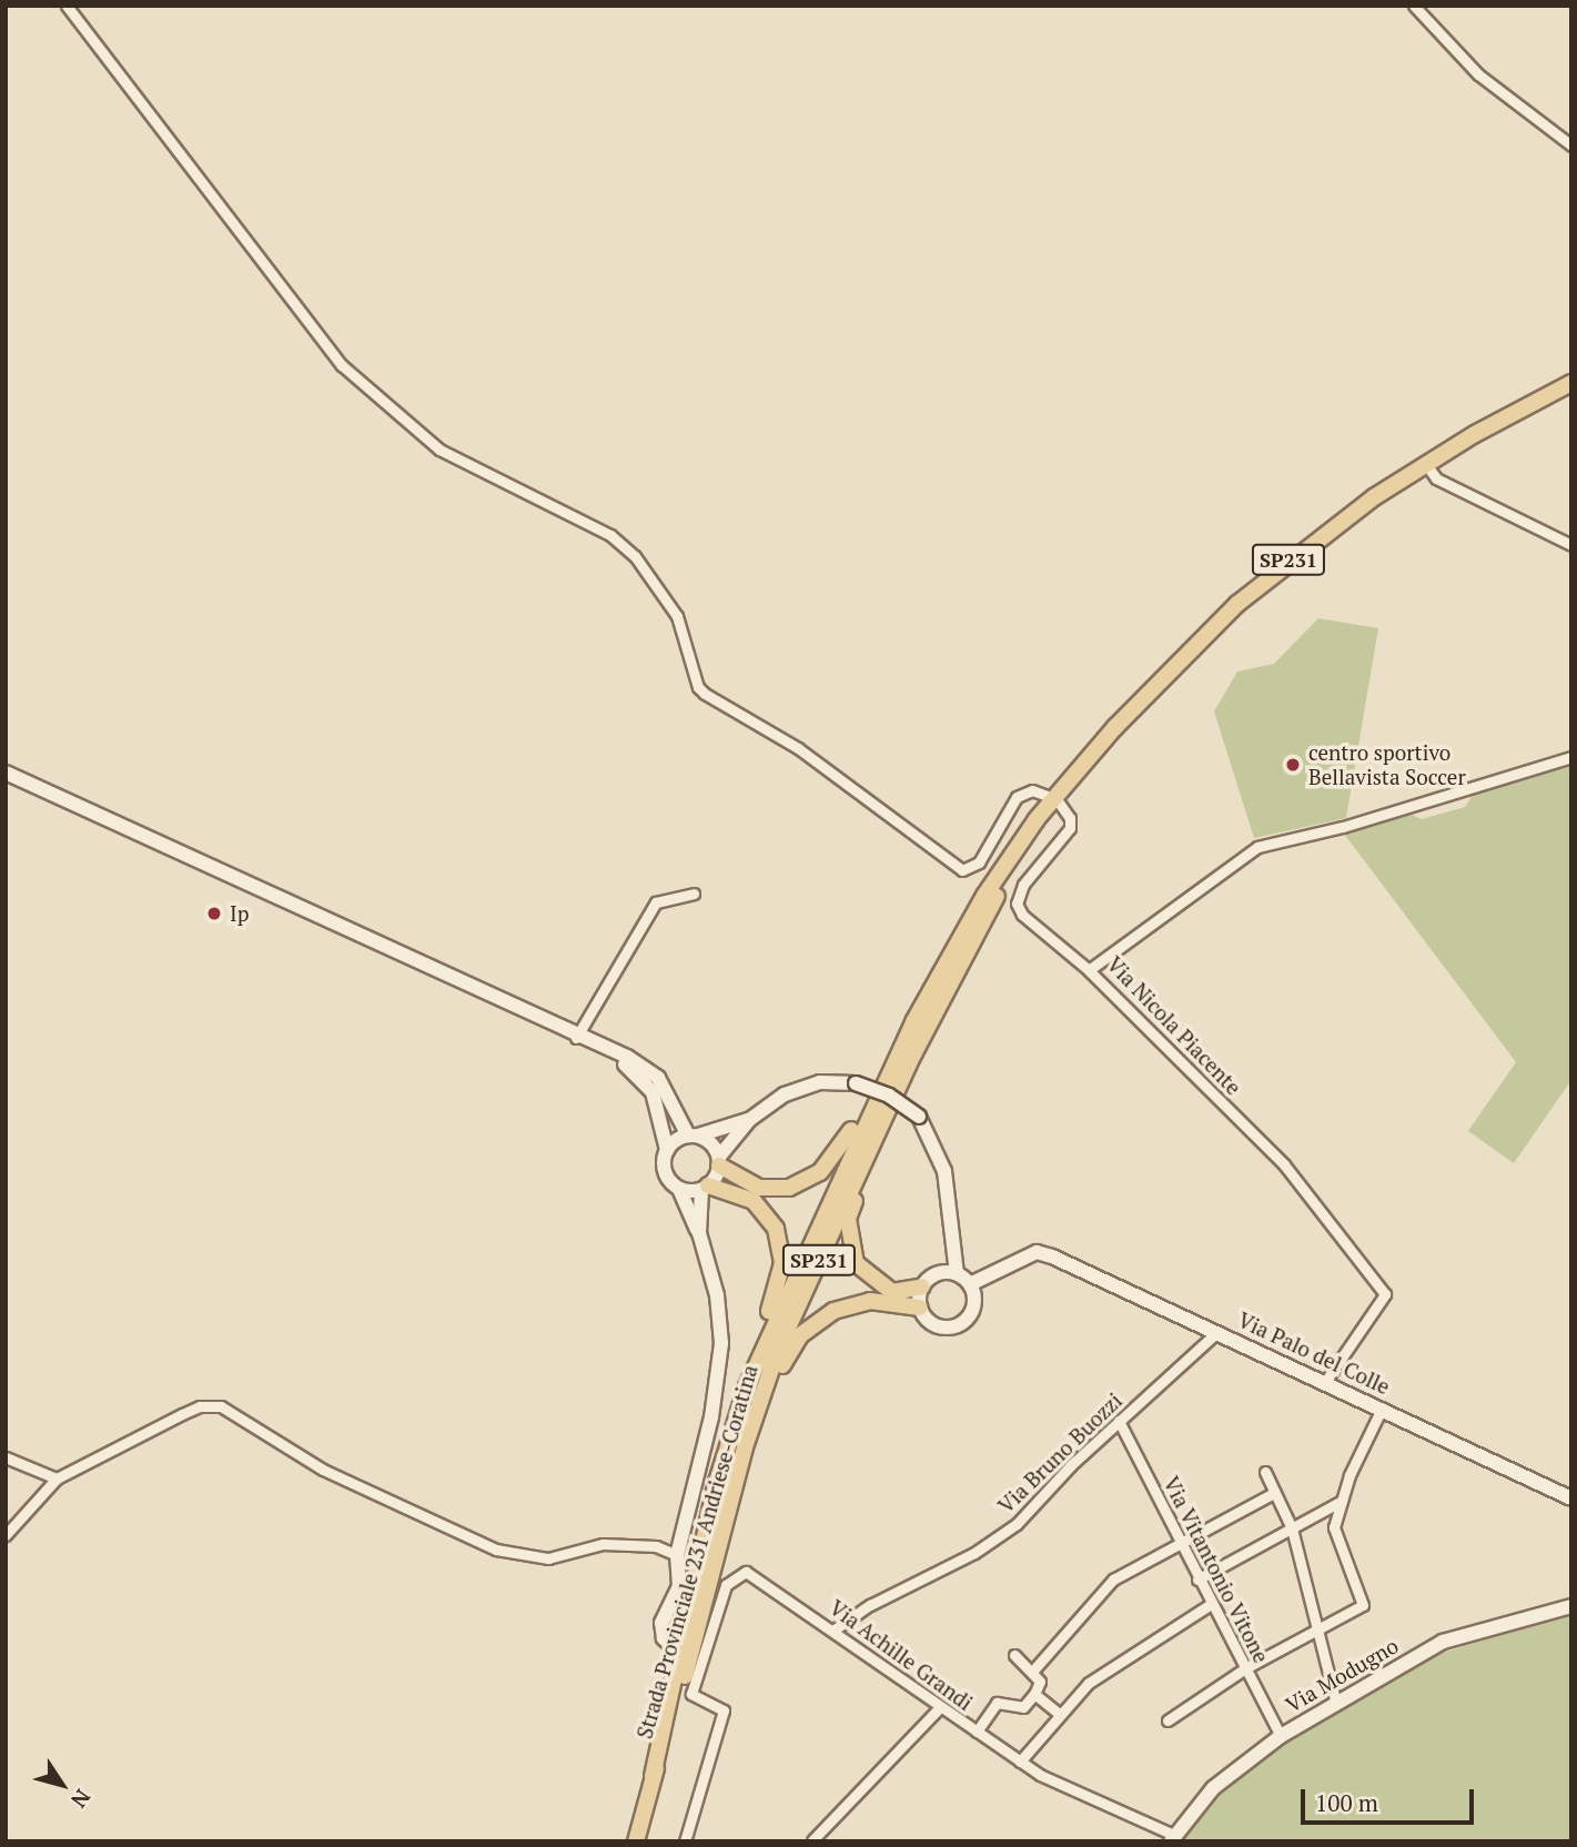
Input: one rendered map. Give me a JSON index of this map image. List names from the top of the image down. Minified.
{"streets":{"main road":["SP231","Strada Provinciale 231 Andriese-Coratina"],"street":["Via Nicola Piacente","Via Palo del Colle","Via Bruno Buozzi","Via Vitantonio Vitone","Via Achille Grandi","Via Modugno"]},"crossings":[["Via Nicola Piacente","Via Palo del Colle"],["Via Palo del Colle","Via Bruno Buozzi"],["Via Bruno Buozzi","Via Vitantonio Vitone"],["Via Bruno Buozzi","Via Achille Grandi"],["Via Vitantonio Vitone","Via Modugno"],["Via Achille Grandi","Via Modugno"]],"places":["centro sportivo Bellavista Soccer","Ip"],"scale_bar":"100 m","north":"bottom right"}
